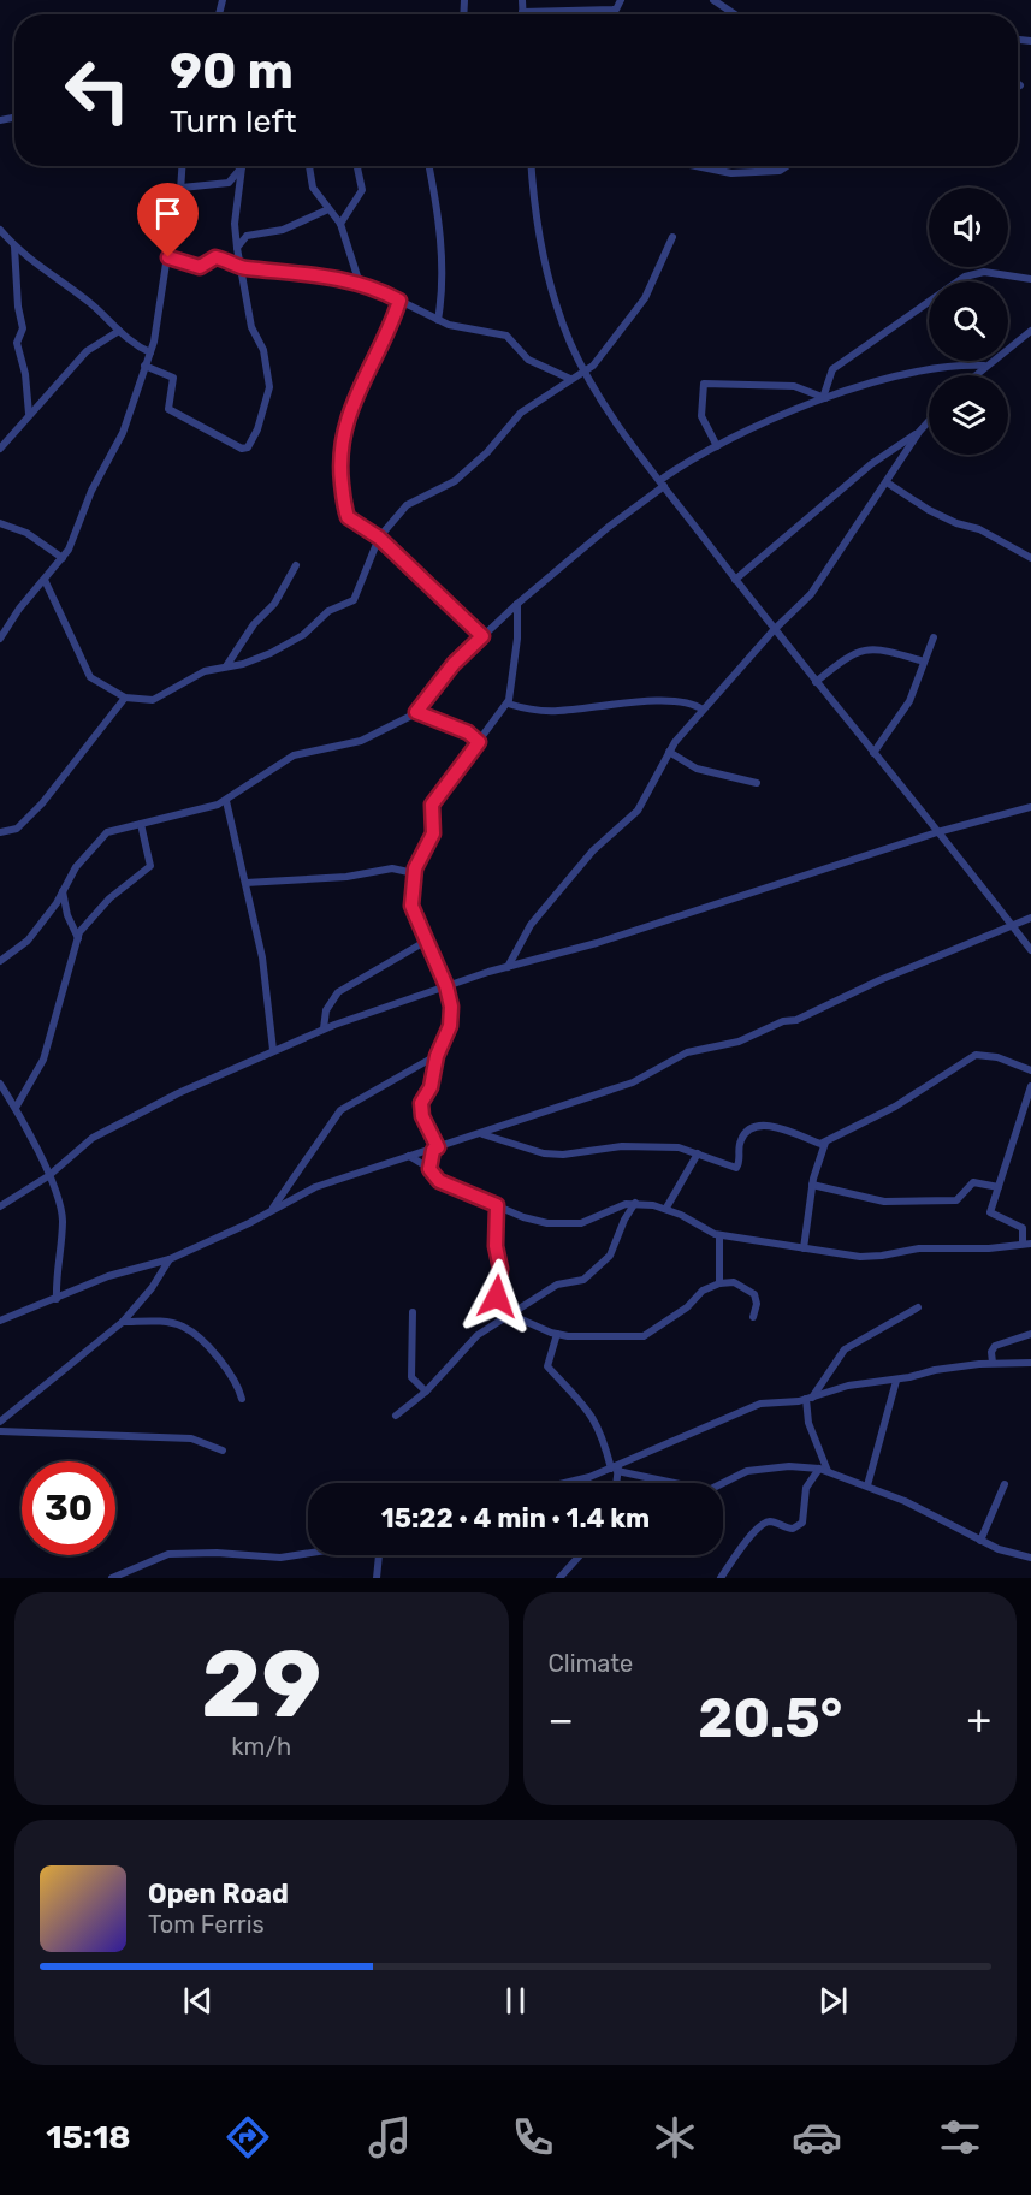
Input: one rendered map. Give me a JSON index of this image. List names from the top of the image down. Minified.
{"page":{"turn":["90 m","Turn left"],"limit":"30","trip":"15:22 · 4 min · 1.4 km","tile":[["29","km/h"],"Climate"],"heat":["−","20.5°","+"],"song":["Open Road","Tom Ferris"],"tabs":"15:18"}}
